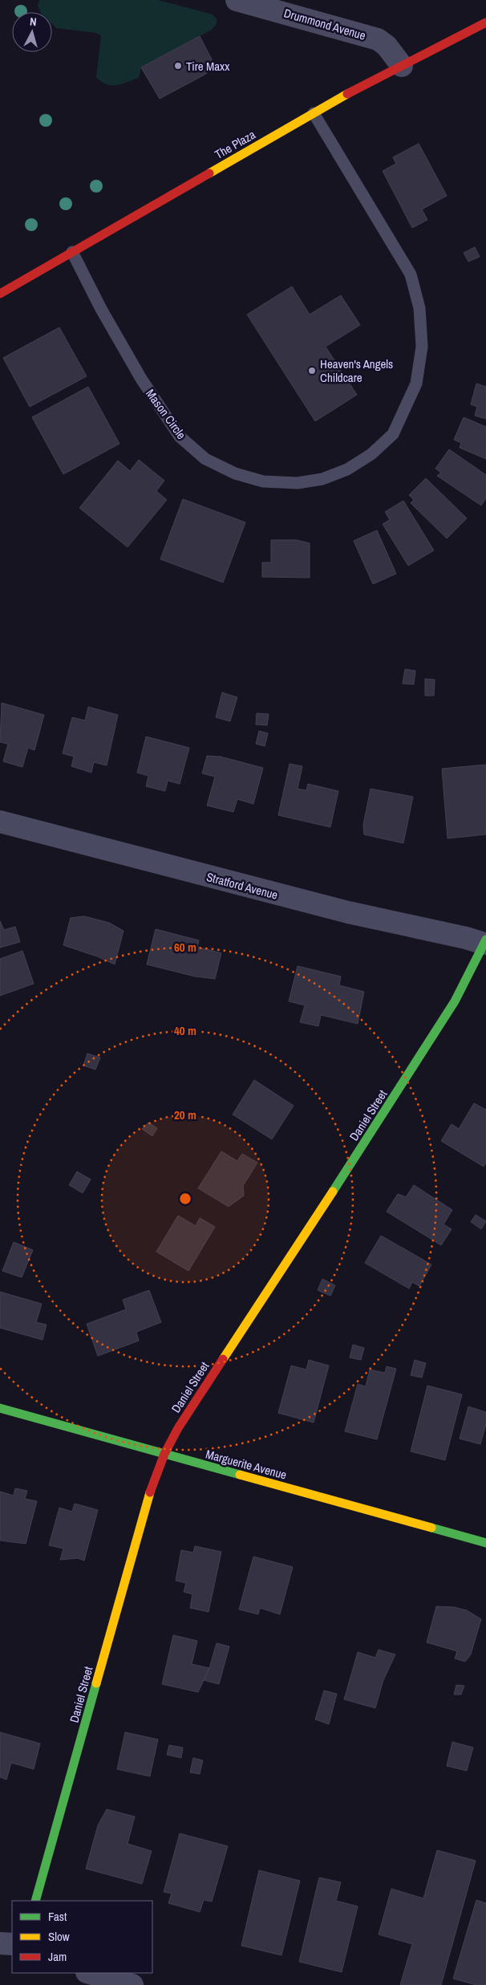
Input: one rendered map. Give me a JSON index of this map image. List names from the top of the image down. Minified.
{"streets":{"street":["Drummond Avenue","The Plaza","Stratford Avenue","Daniel Street","Marguerite Avenue"],"lane":["Mason Circle"]},"crossings":[["Drummond Avenue","The Plaza"],["The Plaza","Mason Circle"],["Stratford Avenue","Daniel Street"],["Daniel Street","Marguerite Avenue"]],"places":["Tire Maxx","Heaven's Angels Childcare"],"legend":["Fast","Slow","Jam"],"north":"top","rings":["60 m","40 m","20 m"]}
